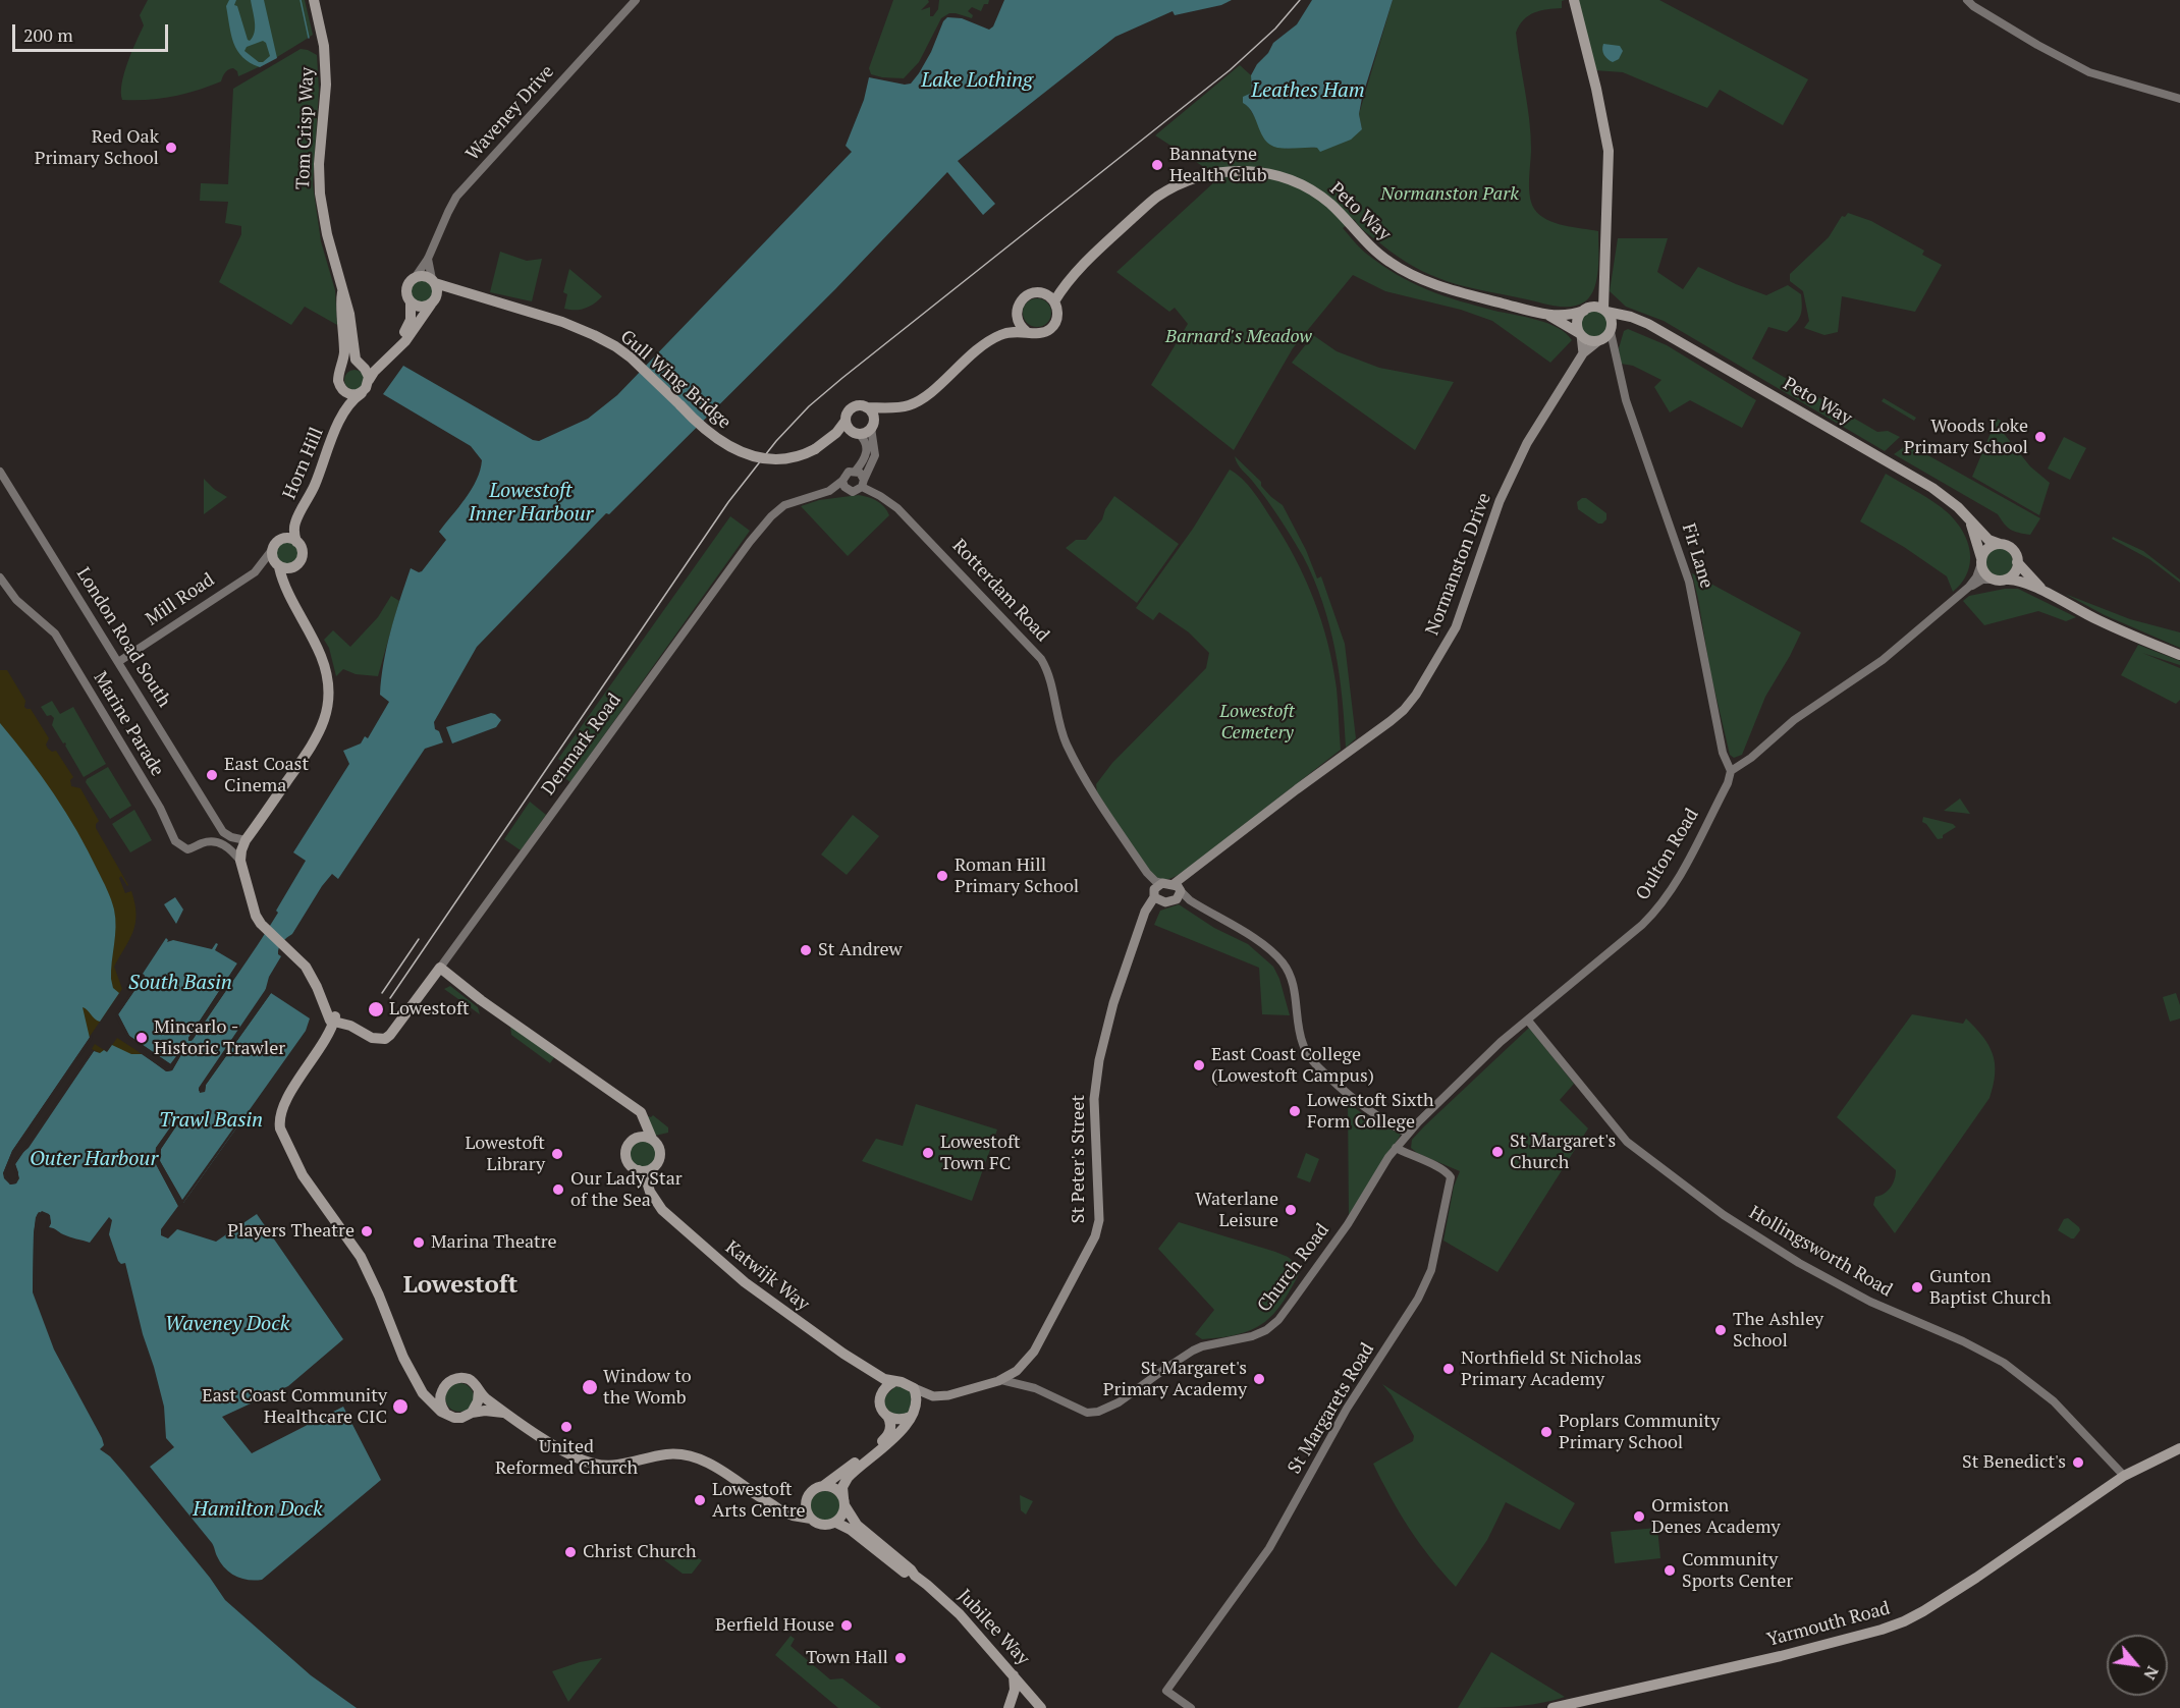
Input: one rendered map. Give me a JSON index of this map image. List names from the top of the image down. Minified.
{"streets":{"highway":["Tom Crisp Way","Peto Way","Gull Wing Bridge","Horn Hill","Denmark Road","St Peter's Street","Katwijk Way","Yarmouth Road","Jubilee Way"],"main road":["Normanston Drive"],"street":["Waveney Drive","Fir Lane","Rotterdam Road","Mill Road","London Road South","Marine Parade","Oulton Road","Hollingsworth Road","Church Road","St Margarets Road"]},"crossings":[["Waveney Drive","Gull Wing Bridge"],["Tom Crisp Way","Horn Hill"],["Peto Way","Fir Lane"],["Peto Way","Normanston Drive"],["Horn Hill","Mill Road"],["Fir Lane","Normanston Drive"],["Fir Lane","Oulton Road"],["Rotterdam Road","Denmark Road"],["Rotterdam Road","St Peter's Street"],["Mill Road","London Road South"],["Oulton Road","Hollingsworth Road"],["Oulton Road","Church Road"],["Oulton Road","St Margarets Road"],["St Peter's Street","Katwijk Way"],["St Peter's Street","Jubilee Way"],["Hollingsworth Road","Yarmouth Road"],["Church Road","St Margarets Road"]],"districts":["Lowestoft"],"water":["Lake Lothing","Leathes Ham","Lowestoft Inner Harbour","South Basin","Trawl Basin","Outer Harbour","Waveney Dock","Hamilton Dock"],"parks":["Normanston Park","Barnard's Meadow","Lowestoft Cemetery"],"places":["Red Oak Primary School","Bannatyne Health Club","Woods Loke Primary School","East Coast Cinema","Roman Hill Primary School","St Andrew","Lowestoft","Mincarlo - Historic Trawler","East Coast College (Lowestoft Campus)","Lowestoft Sixth Form College","St Margaret's Church","Lowestoft Town FC","Lowestoft Library","Our Lady Star of the Sea","Waterlane Leisure","Players Theatre","Marina Theatre","Gunton Baptist Church","The Ashley School","Northfield St Nicholas Primary Academy","St Margaret's Primary Academy","Window to the Womb","East Coast Community Healthcare CIC","United Reformed Church","Poplars Community Primary School","St Benedict's","Lowestoft Arts Centre","Ormiston Denes Academy","Christ Church","Community Sports Center","Berfield House","Town Hall"],"scale_bar":"200 m","north":"bottom right"}
